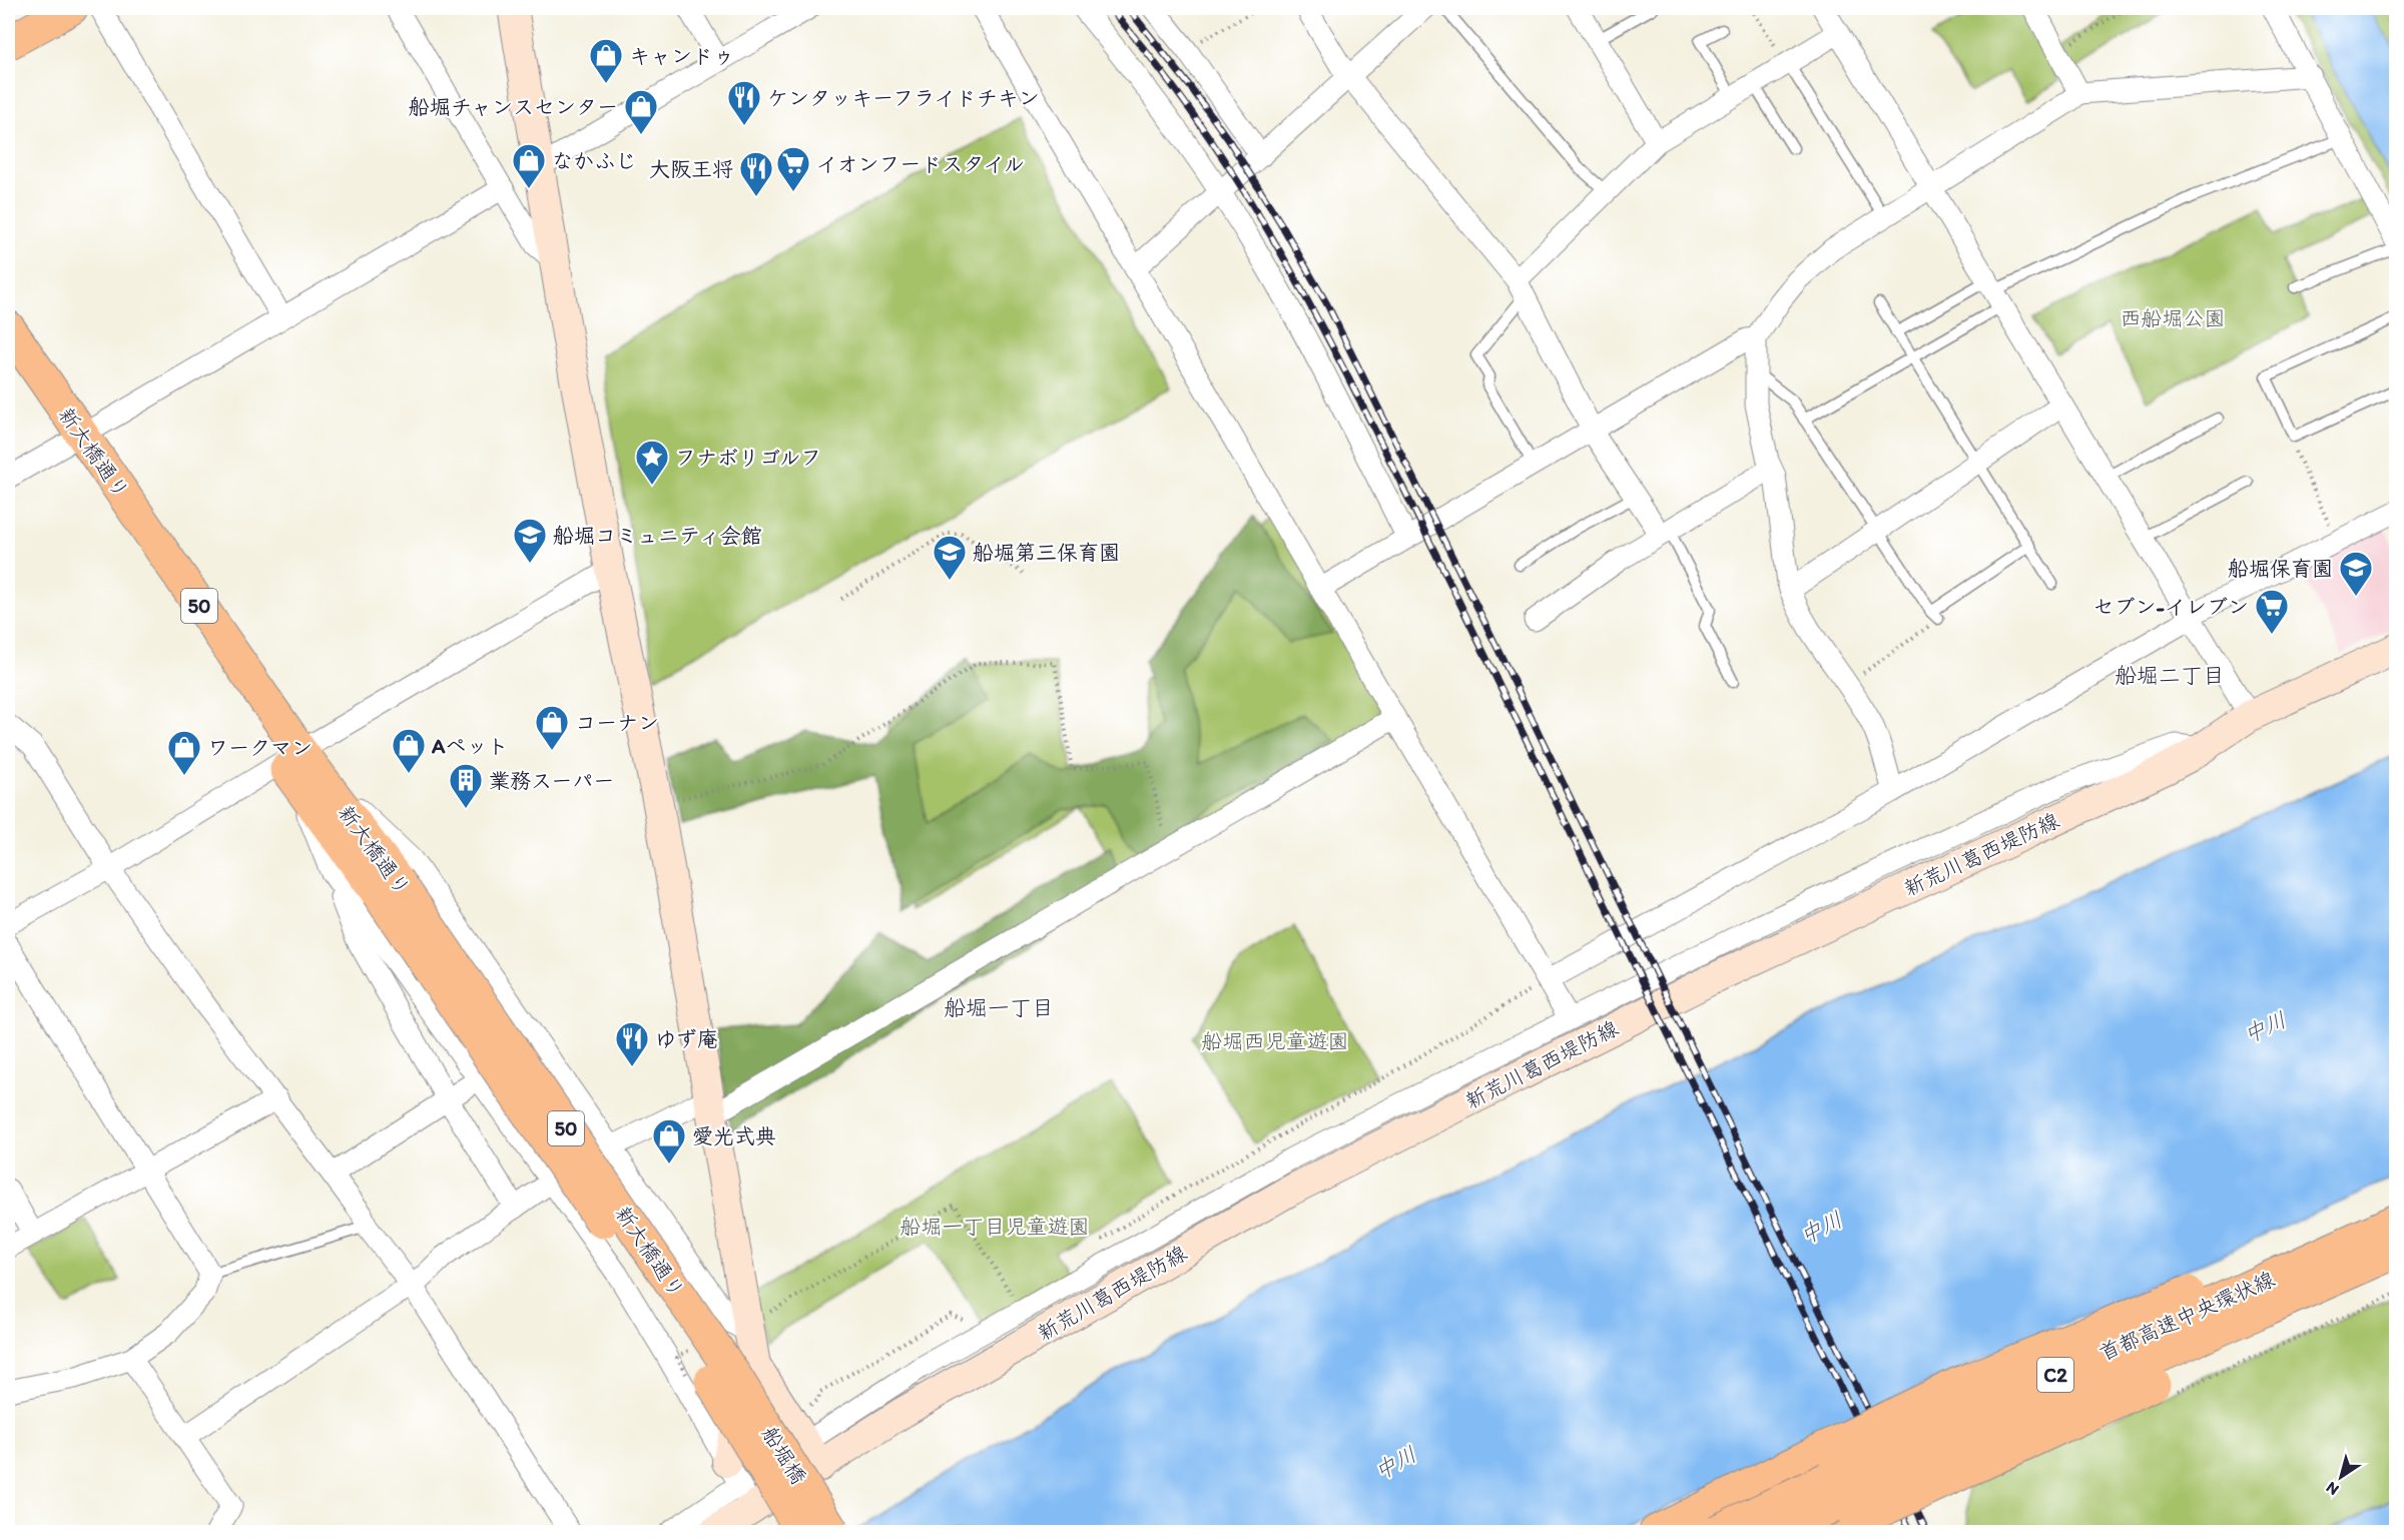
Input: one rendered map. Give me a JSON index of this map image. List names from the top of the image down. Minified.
{"streets":{"main road":["新大橋通り","50","新荒川葛西堤防線","首都高速中央環状線","C2","船堀橋"]},"crossings":[["新大橋通り","船堀橋"]],"districts":["船堀二丁目","船堀一丁目"],"water":["中川"],"parks":["西船堀公園","船堀西児童遊園","船堀一丁目児童遊園"],"places":{"shop":["キャンドゥ","船堀チャンスセンター","なかふじ","コーナン","Aペット","ワークマン","愛光式典"],"restaurant":["ケンタッキーフライドチキン","大阪王将","ゆず庵"],"supermarket":["イオンフードスタイル","セブン-イレブン"],"place":["フナボリゴルフ"],"school or university":["船堀コミュニティ会館","船堀第三保育園","船堀保育園"],"building":["業務スーパー"]},"north":"bottom left"}
